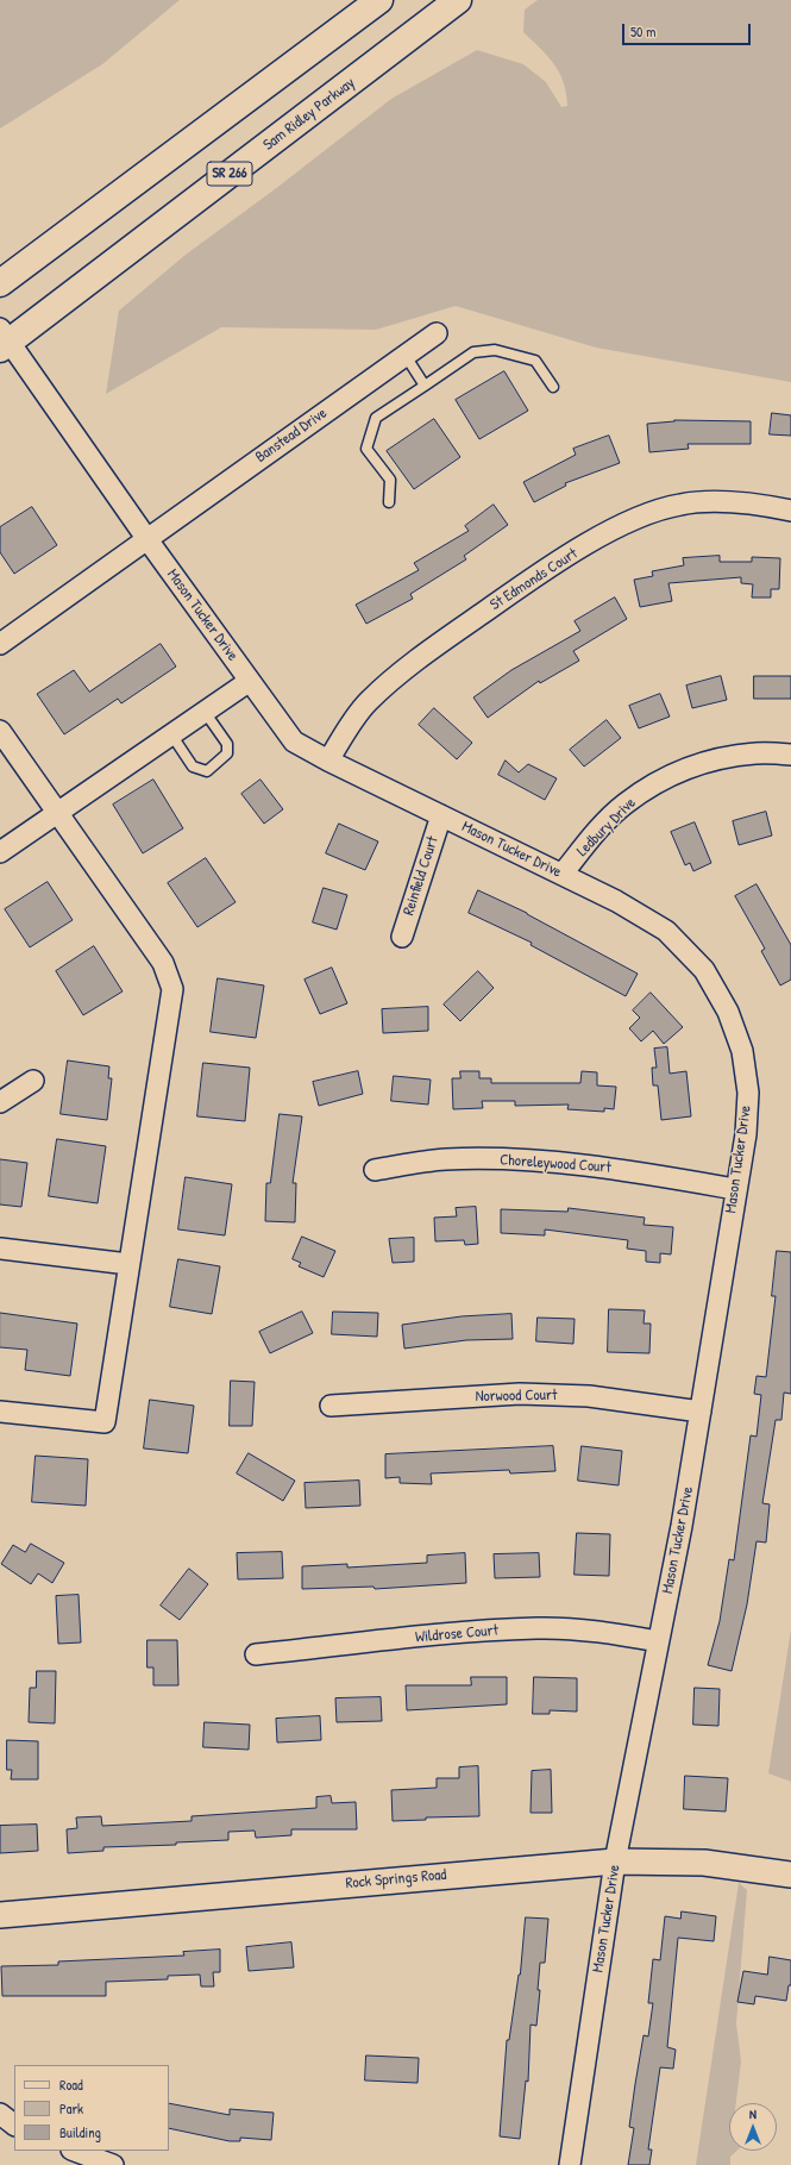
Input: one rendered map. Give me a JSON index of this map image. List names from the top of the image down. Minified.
{"streets":{"main road":["Sam Ridley Parkway","SR 266"],"street":["Banstead Drive","St Edmonds Court","Mason Tucker Drive","Ledbury Drive","Reinfield Court","Choreleywood Court","Norwood Court","Wildrose Court","Rock Springs Road"]},"crossings":[["Sam Ridley Parkway","Mason Tucker Drive"],["Banstead Drive","Mason Tucker Drive"],["St Edmonds Court","Mason Tucker Drive"],["Mason Tucker Drive","Ledbury Drive"],["Mason Tucker Drive","Reinfield Court"],["Mason Tucker Drive","Choreleywood Court"],["Mason Tucker Drive","Norwood Court"],["Mason Tucker Drive","Wildrose Court"],["Mason Tucker Drive","Rock Springs Road"]],"legend":["Road","Park","Building"],"scale_bar":"50 m","north":"top"}
